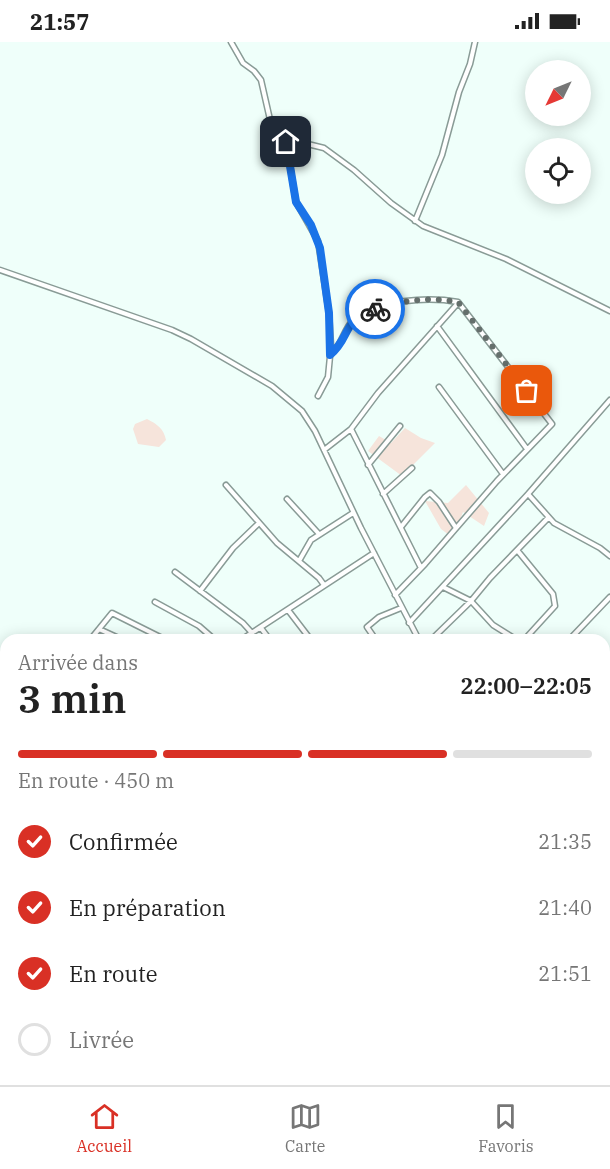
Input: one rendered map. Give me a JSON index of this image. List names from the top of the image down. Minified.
{"north":"bottom left","page":{"status":"21:57","heading":["3 min","Arrivée dans","22:00–22:05"],"bar":"En route · 450 m","list":[["Confirmée","21:35"],["En préparation","21:40"],["En route","21:51"],"Livrée"],"tabs":["Accueil","Carte","Favoris"]}}
